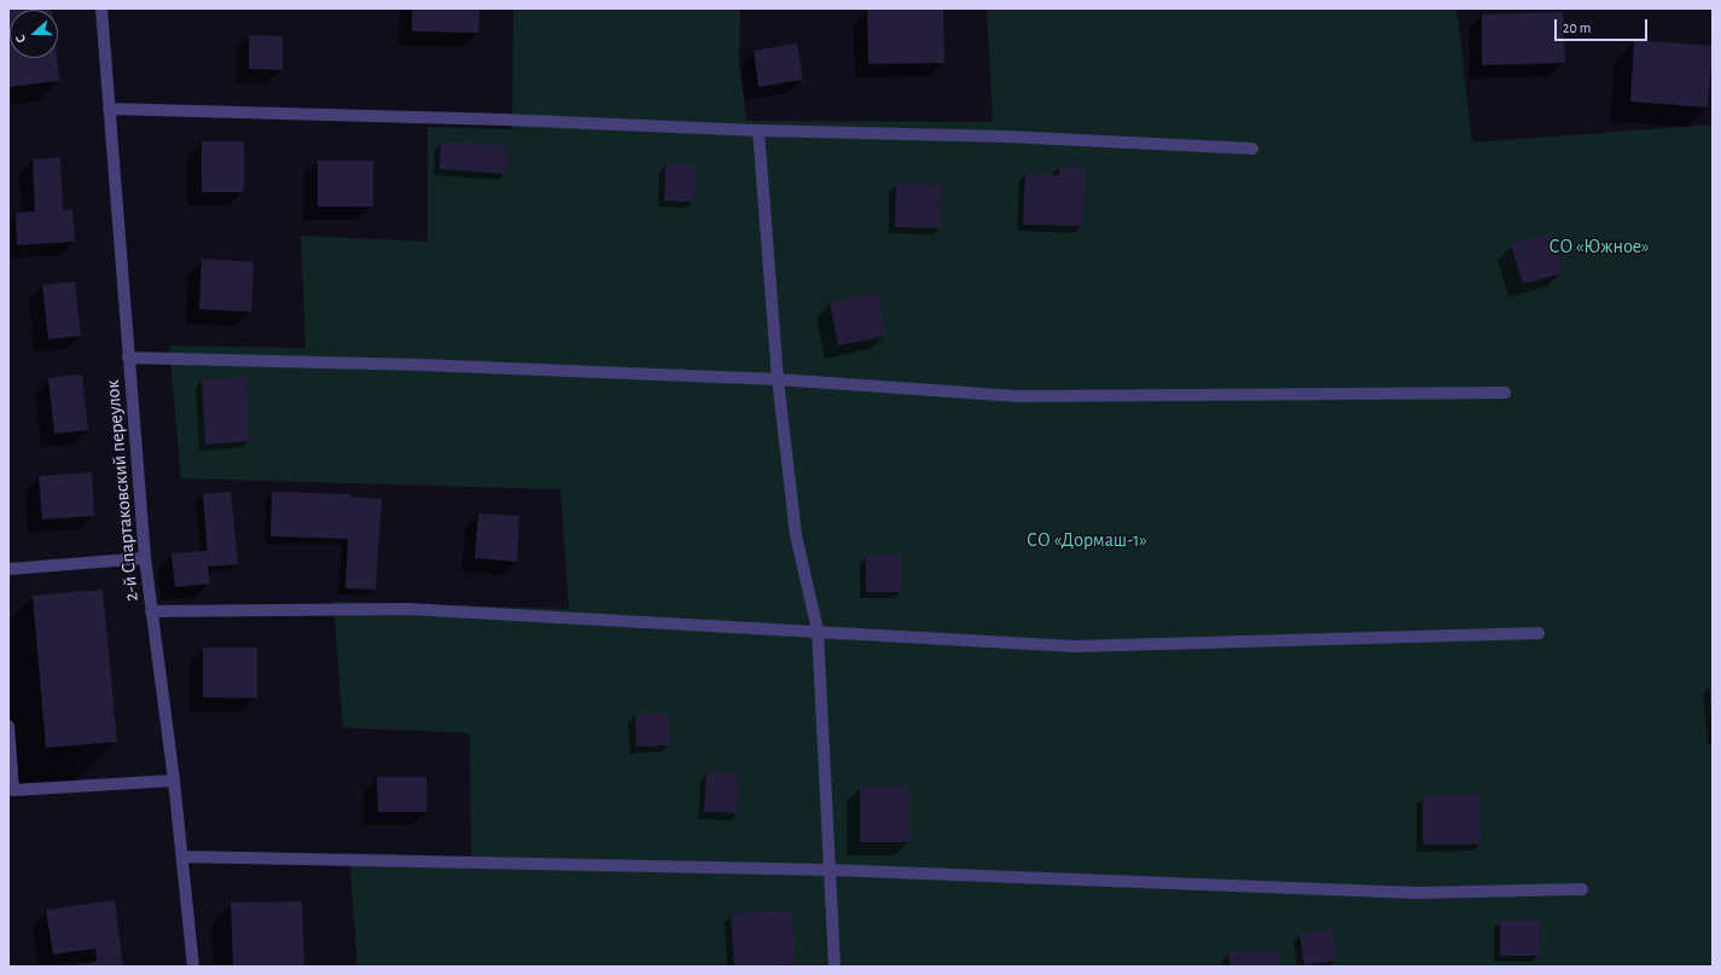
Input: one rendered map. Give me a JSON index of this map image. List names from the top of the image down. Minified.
{"streets":{"street":["2-й Спартаковский переулок"]},"parks":["СО «Южное»","СО «Дормаш-1»"],"scale_bar":"20 m","north":"left"}
